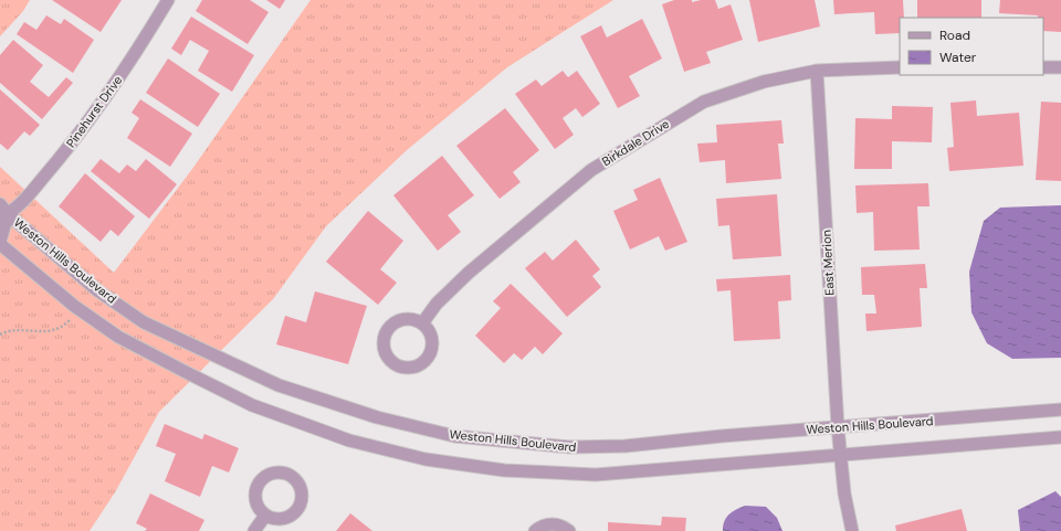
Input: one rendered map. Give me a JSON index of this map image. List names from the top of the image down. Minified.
{"streets":{"street":["Pinehurst Drive","Birkdale Drive","Weston Hills Boulevard","East Merion"]},"crossings":[["Pinehurst Drive","Weston Hills Boulevard"],["Birkdale Drive","East Merion"],["Weston Hills Boulevard","East Merion"]],"legend":["Road","Water"]}
